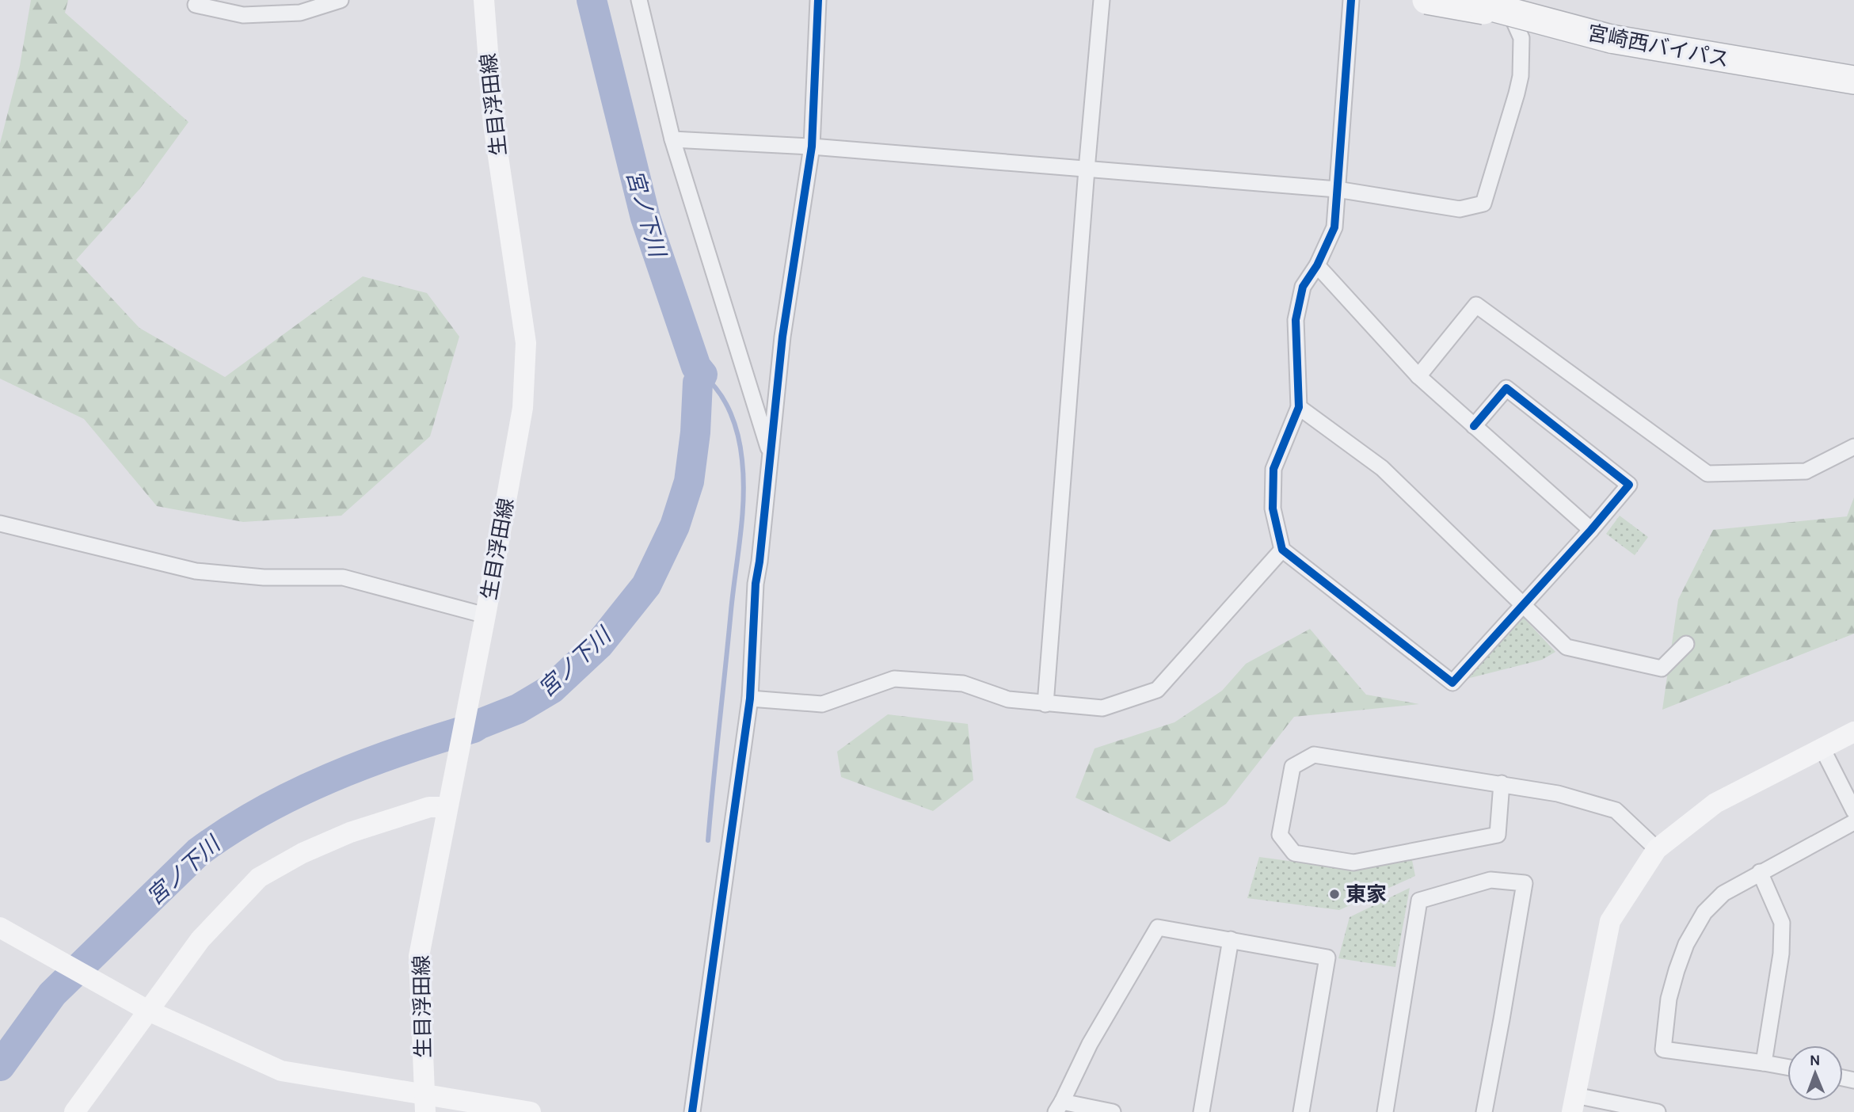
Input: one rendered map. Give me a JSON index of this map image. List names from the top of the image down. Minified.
{"streets":{"highway":["宮崎西バイパス"],"street":["生目浮田線"]},"water":["宮ノ下川"],"places":["東家"],"north":"top"}
